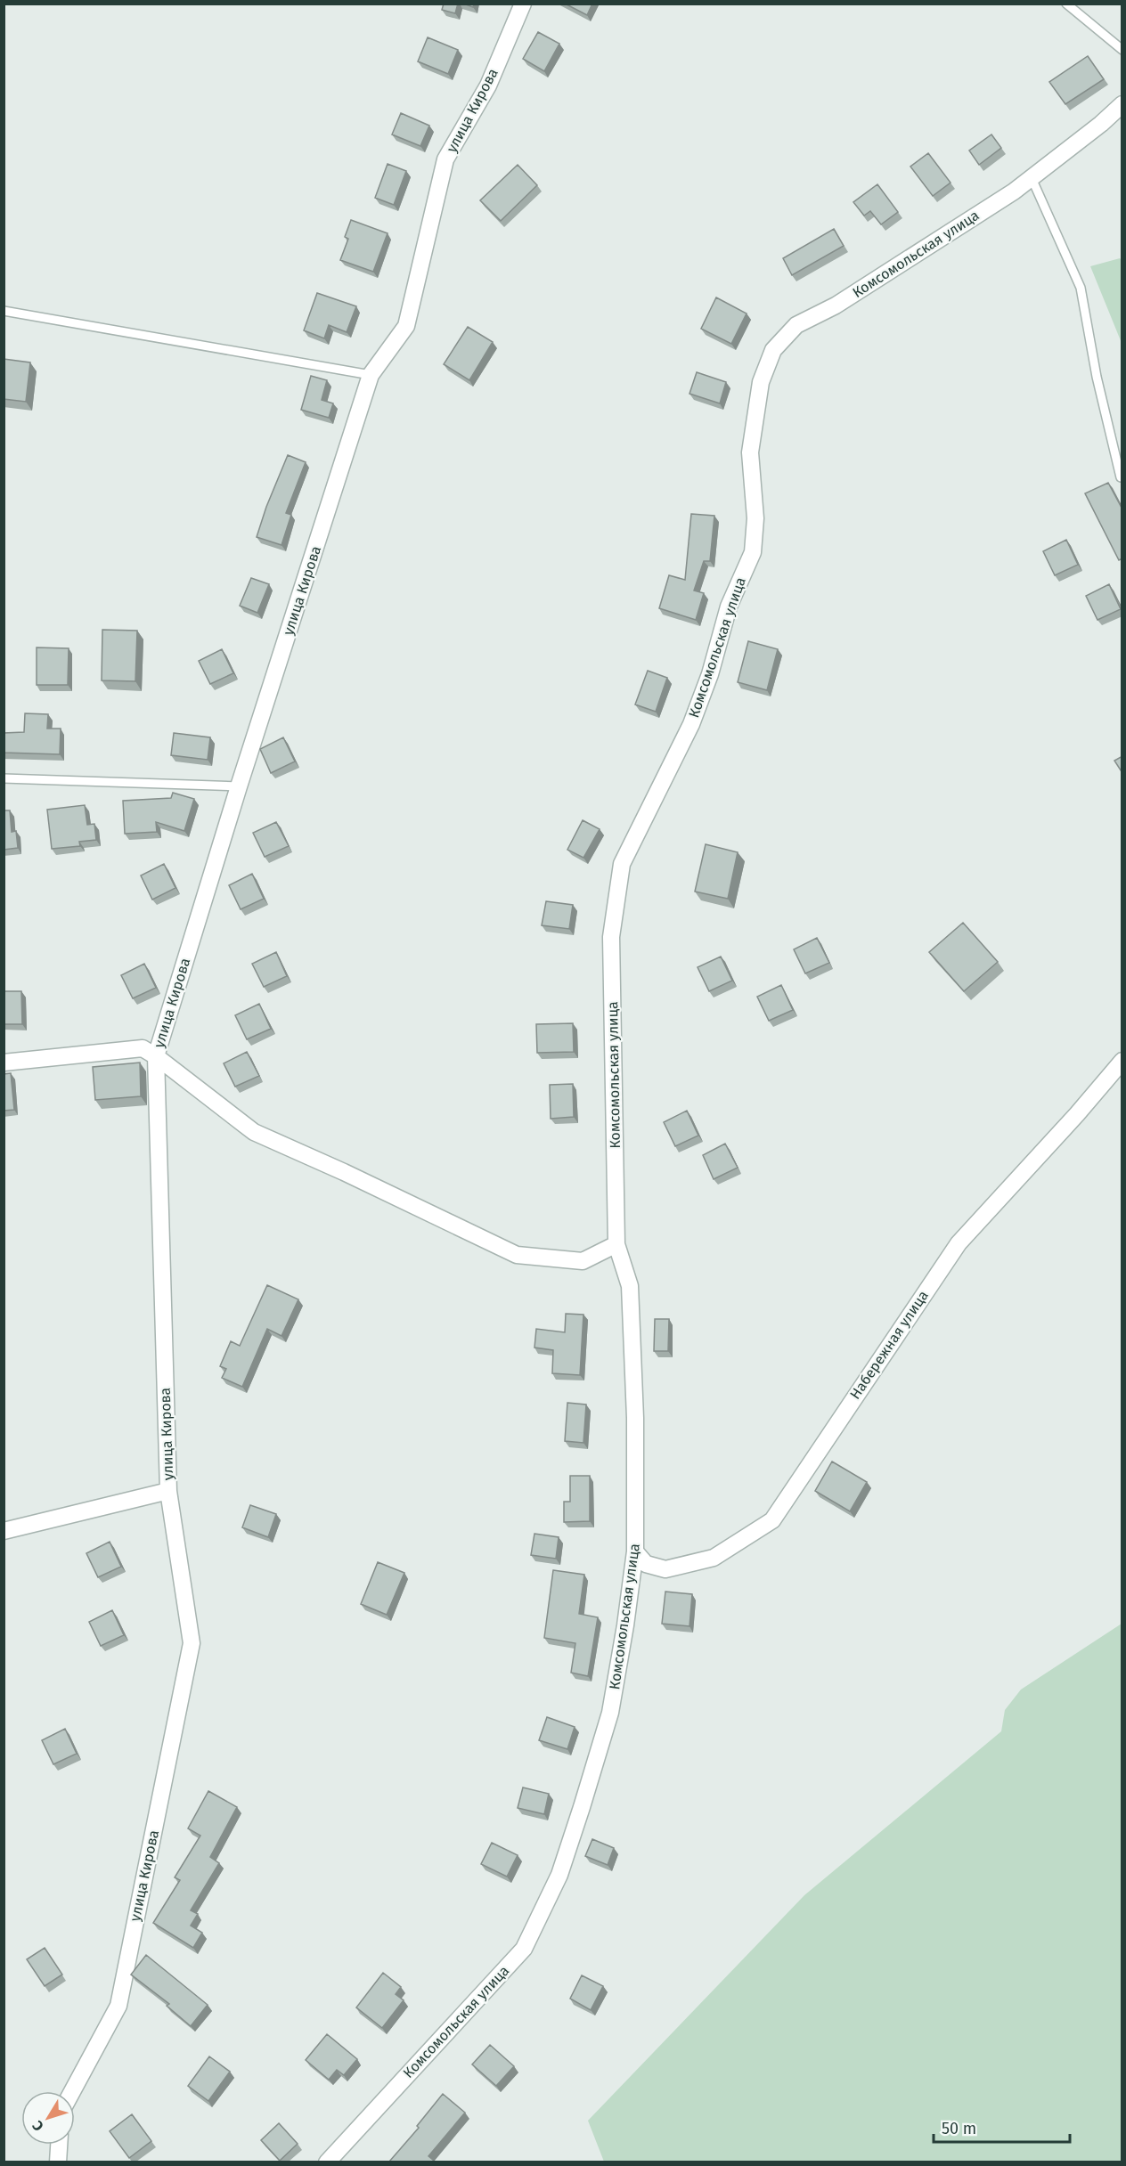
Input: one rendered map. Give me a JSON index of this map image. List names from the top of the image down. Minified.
{"streets":{"street":["улица Кирова","Комсомольская улица","Набережная улица"]},"crossings":[["Комсомольская улица","Набережная улица"]],"scale_bar":"50 m","north":"bottom left"}
